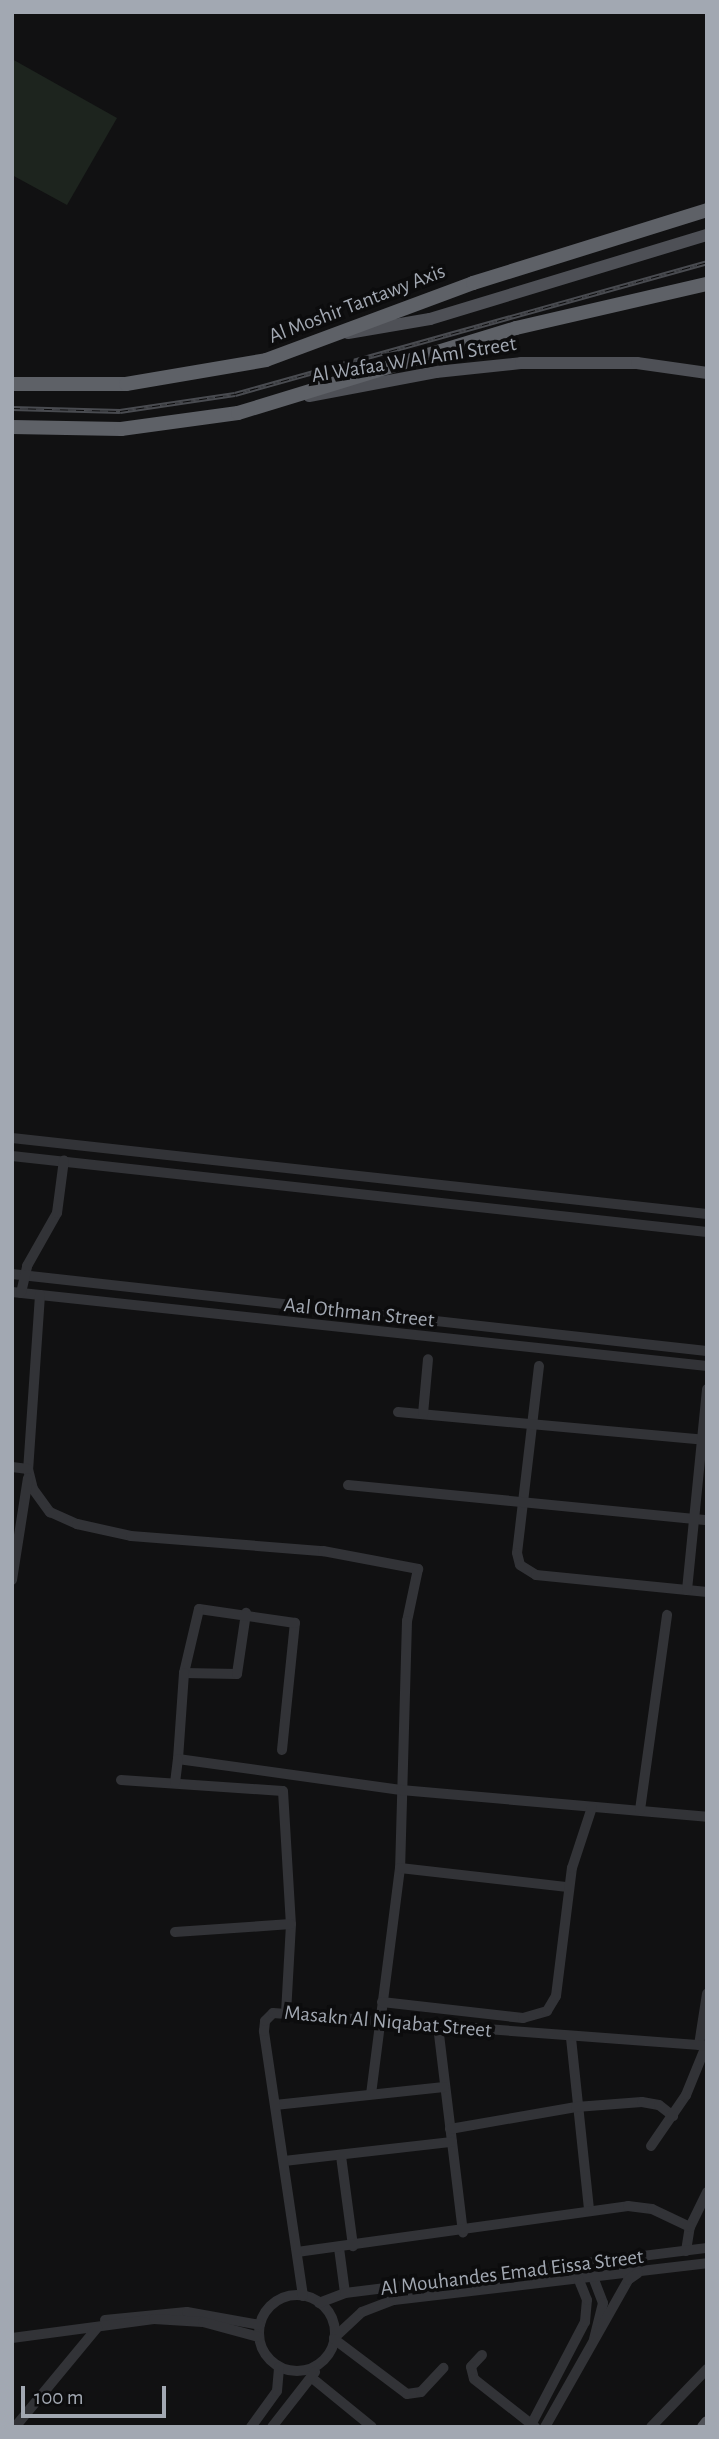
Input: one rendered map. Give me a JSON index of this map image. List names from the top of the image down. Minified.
{"streets":{"highway":["Al Moshir Tantawy Axis"],"main road":["Al Wafaa W Al Aml Street"],"street":["Aal Othman Street","Masakn Al Niqabat Street","Al Mouhandes Emad Eissa Street"]},"crossings":[["Al Moshir Tantawy Axis","Al Wafaa W Al Aml Street"],["Masakn Al Niqabat Street","Al Mouhandes Emad Eissa Street"]],"scale_bar":"100 m"}
